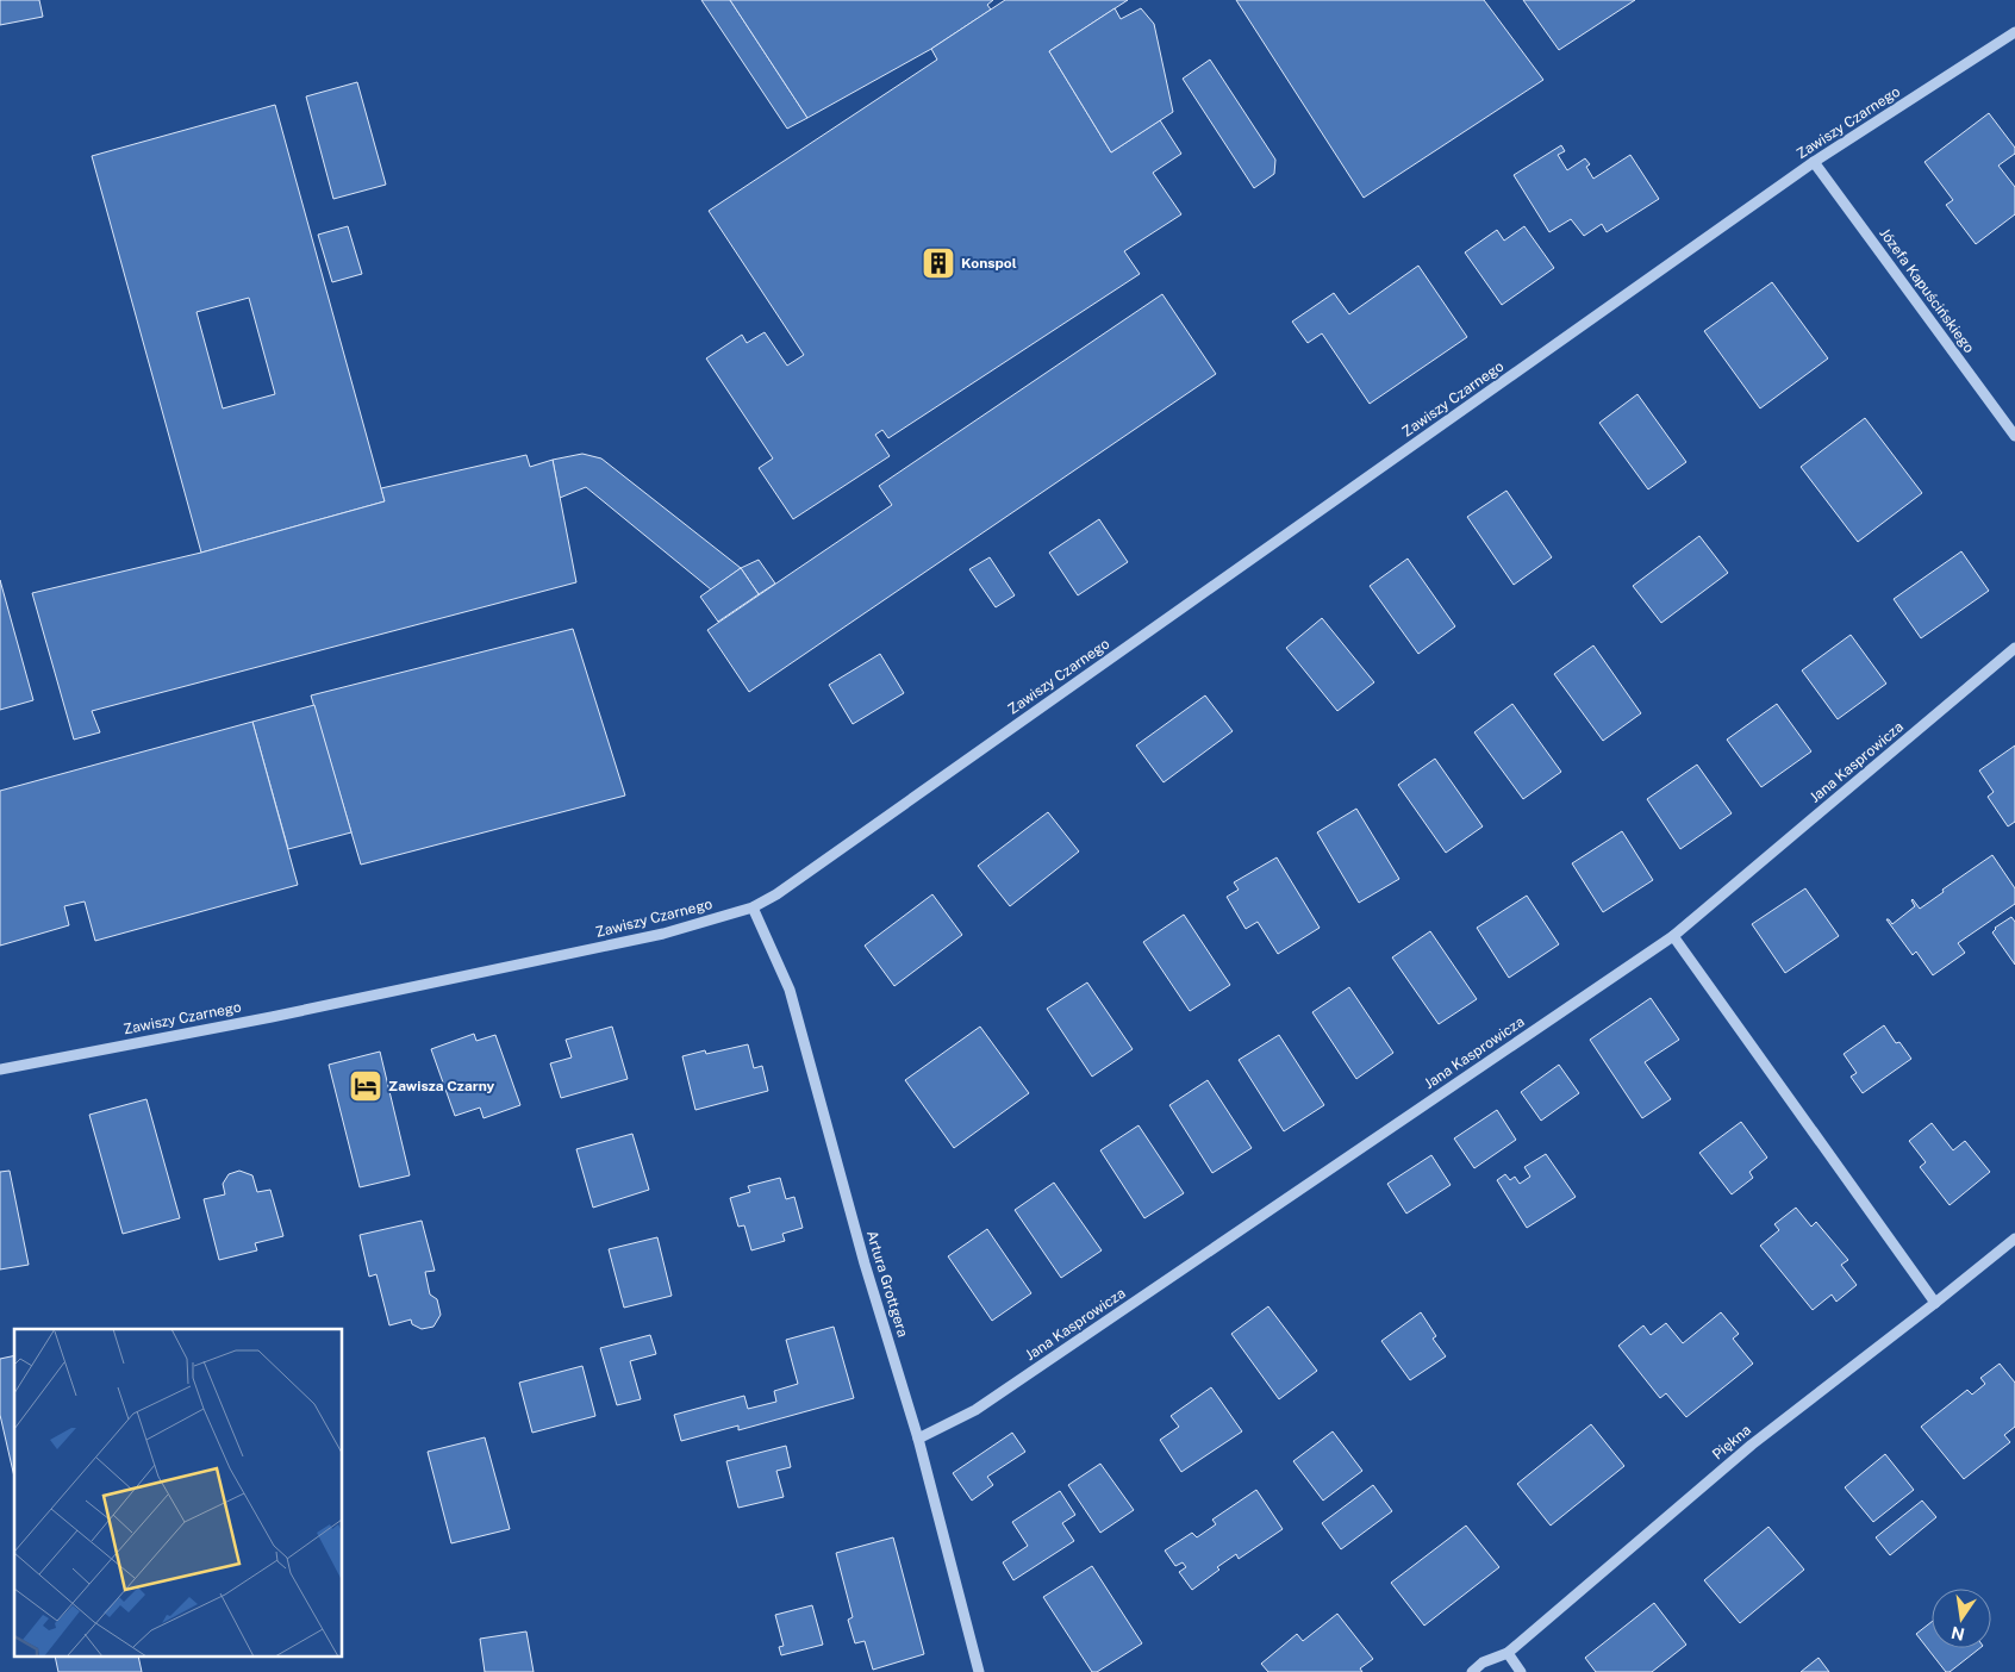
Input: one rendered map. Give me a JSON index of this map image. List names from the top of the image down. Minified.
{"streets":{"street":["Zawiszy Czarnego","Józefa Kapuścińskiego","Jana Kasprowicza","Artura Grottgera","Piękna"]},"crossings":[["Zawiszy Czarnego","Józefa Kapuścińskiego"],["Zawiszy Czarnego","Artura Grottgera"],["Jana Kasprowicza","Artura Grottgera"]],"places":{"building":["Konspol"],"hotel":["Zawisza Czarny"]},"north":"bottom"}
